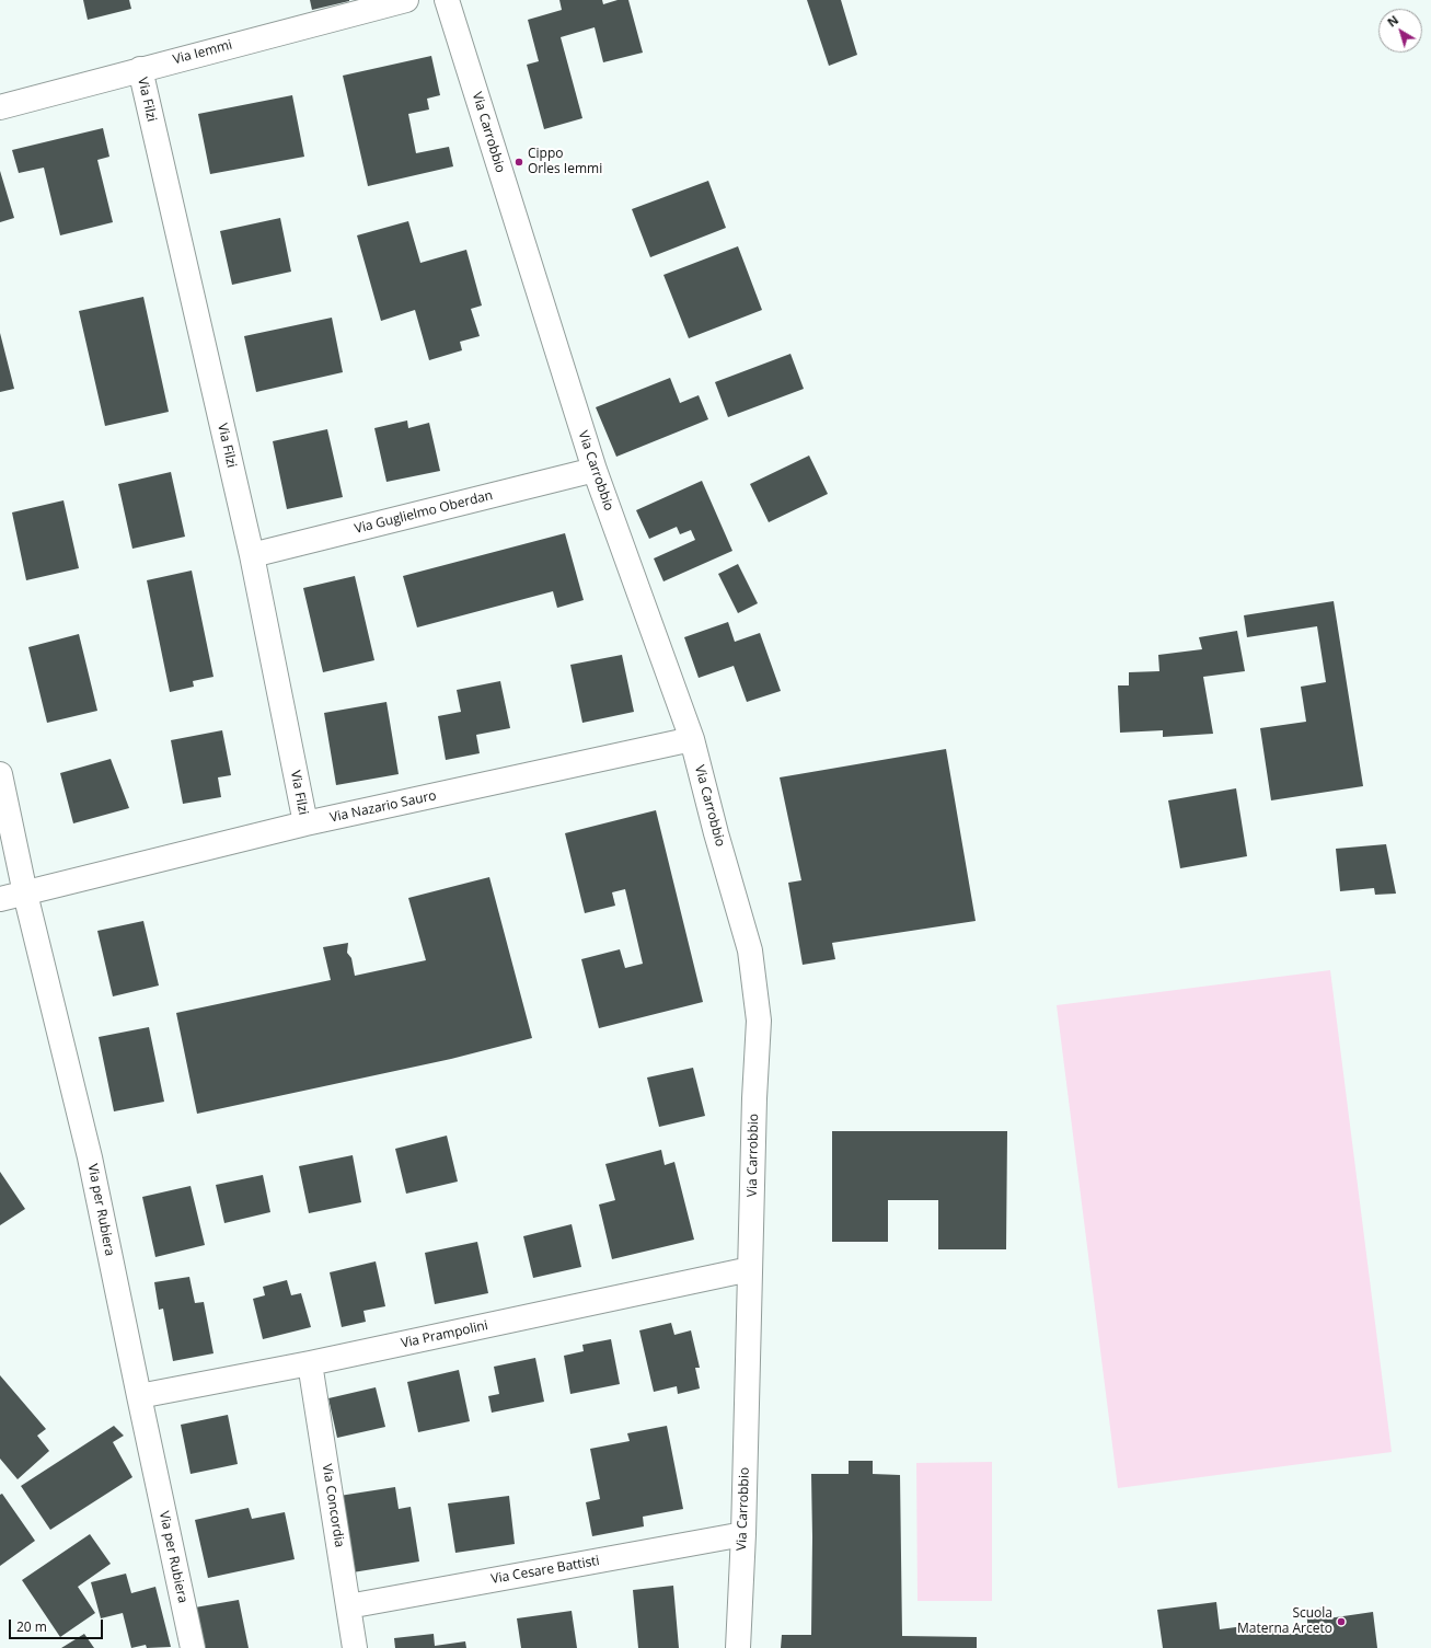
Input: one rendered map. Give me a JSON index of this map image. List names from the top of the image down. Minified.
{"streets":{"street":["Via Iemmi","Via Filzi","Via Carrobbio","Via Guglielmo Oberdan","Via Nazario Sauro","Via per Rubiera","Via Prampolini","Via Concordia","Via Cesare Battisti"]},"crossings":[["Via Iemmi","Via Filzi"],["Via Filzi","Via Guglielmo Oberdan"],["Via Filzi","Via Nazario Sauro"],["Via Carrobbio","Via Guglielmo Oberdan"],["Via Carrobbio","Via Nazario Sauro"],["Via Carrobbio","Via Prampolini"],["Via Carrobbio","Via Cesare Battisti"],["Via Nazario Sauro","Via per Rubiera"],["Via per Rubiera","Via Prampolini"],["Via Prampolini","Via Concordia"],["Via Concordia","Via Cesare Battisti"]],"places":["Cippo Orles Iemmi","Scuola Materna Arceto"],"scale_bar":"20 m","north":"top left"}
